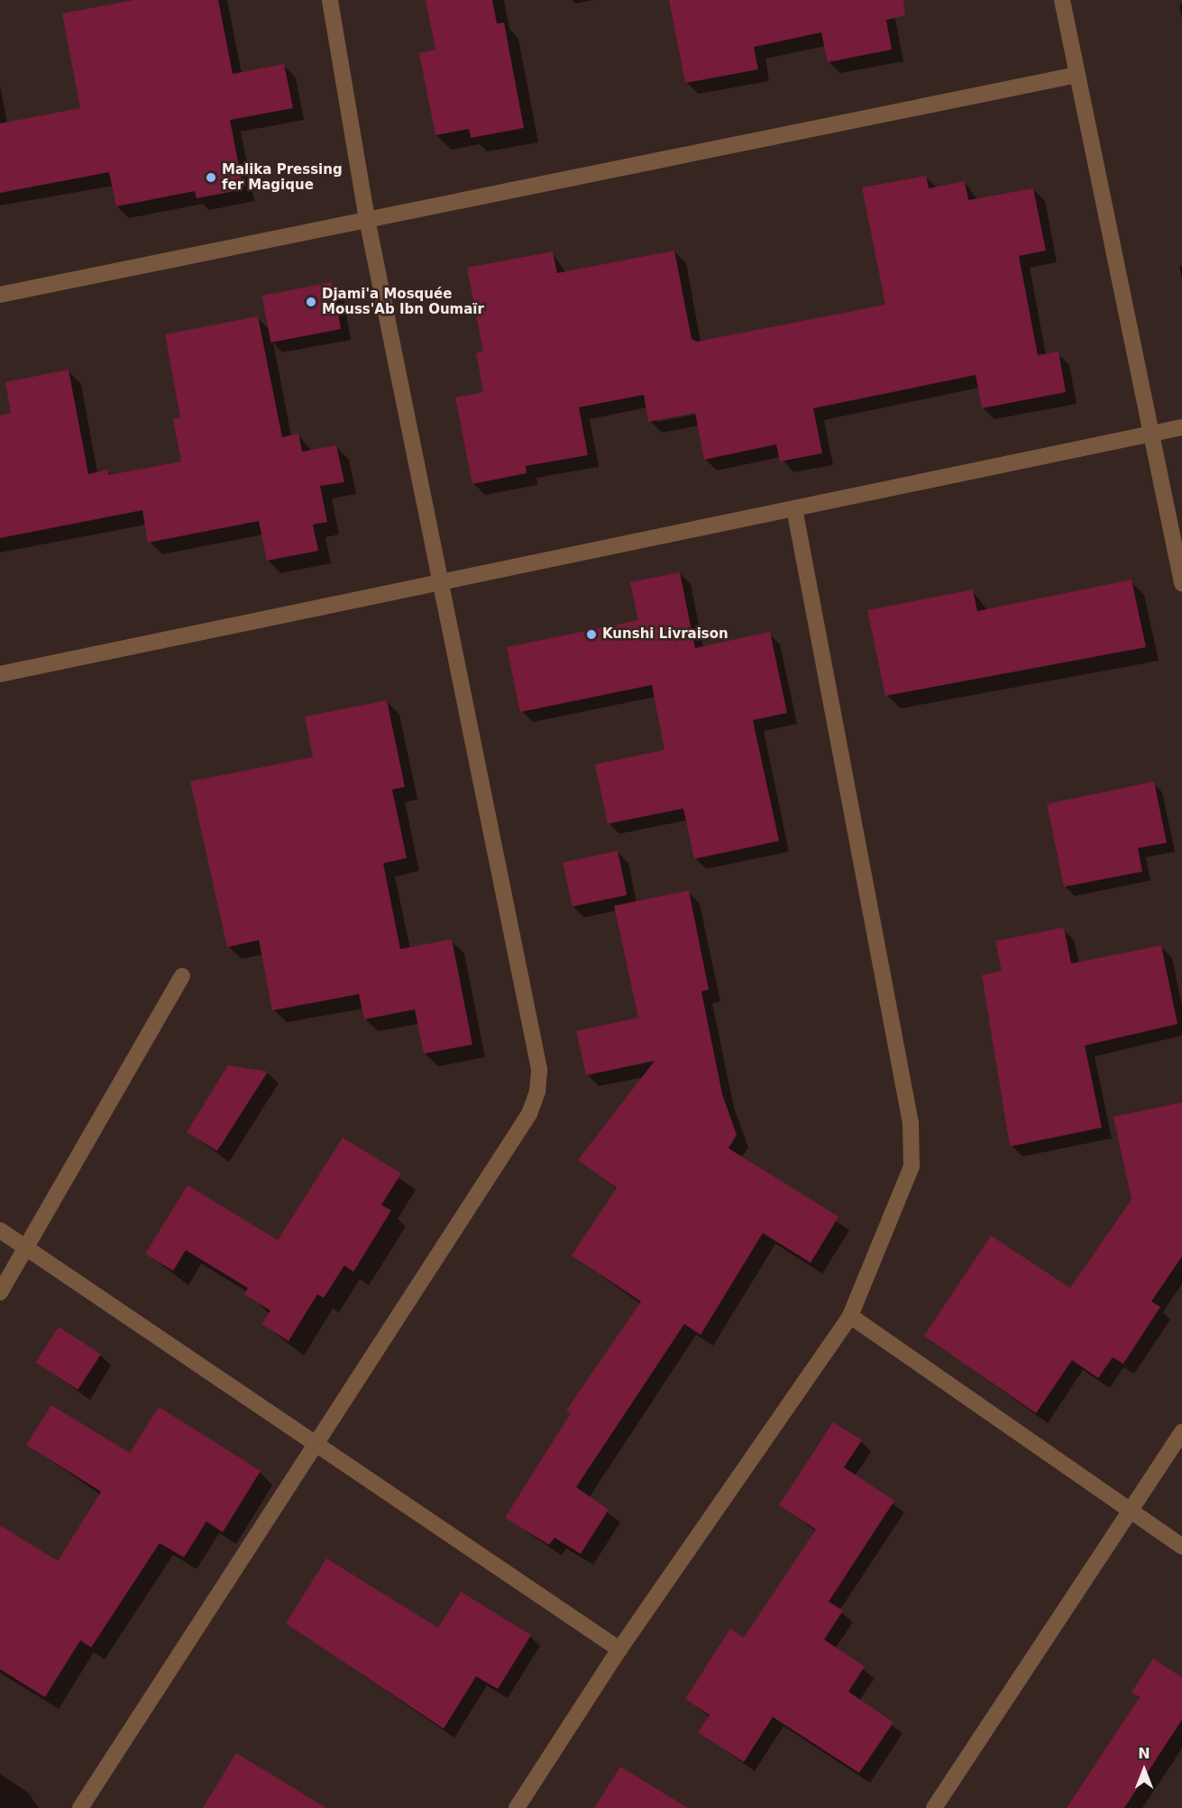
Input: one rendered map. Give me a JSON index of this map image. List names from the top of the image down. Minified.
{"places":["Malika Pressing fer Magique","Djami'a Mosquée Mouss'Ab Ibn Oumaïr","Kunshi Livraison"],"north":"top"}
